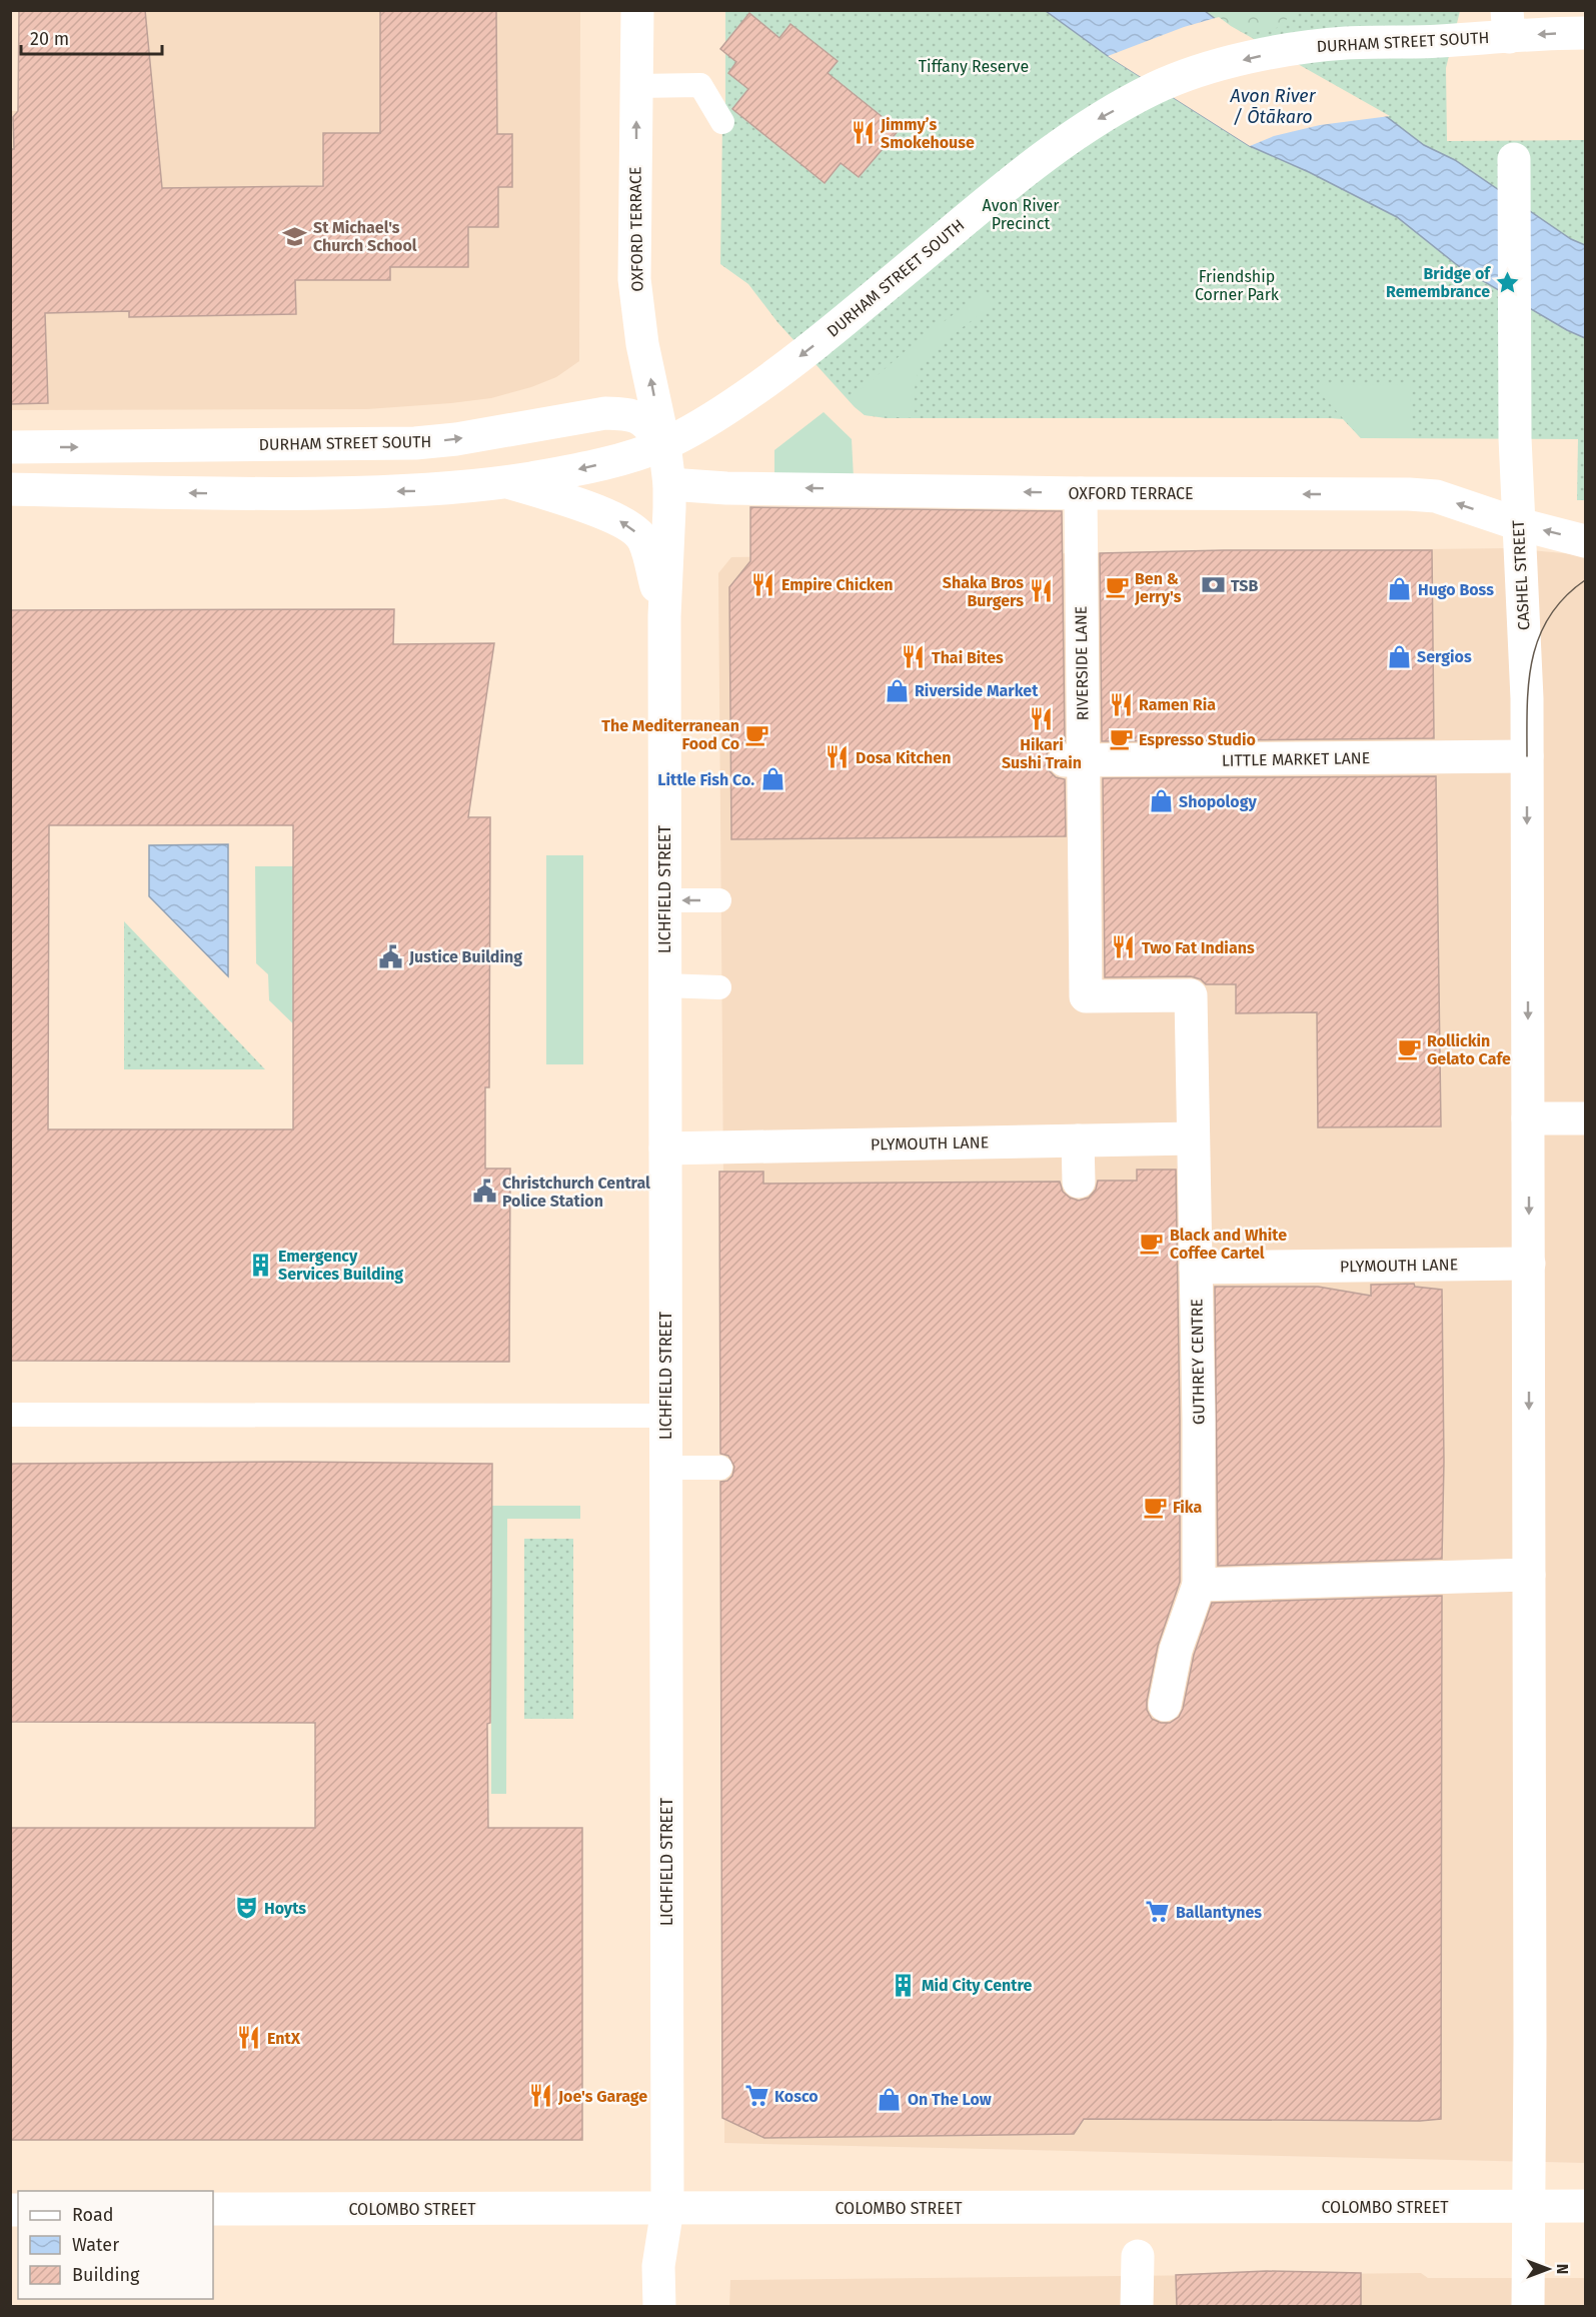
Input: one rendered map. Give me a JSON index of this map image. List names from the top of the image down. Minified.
{"streets":{"street":["DURHAM STREET SOUTH","OXFORD TERRACE","CASHEL STREET","RIVERSIDE LANE","LITTLE MARKET LANE","LICHFIELD STREET","PLYMOUTH LANE","GUTHREY CENTRE","COLOMBO STREET"]},"crossings":[["DURHAM STREET SOUTH","OXFORD TERRACE"],["DURHAM STREET SOUTH","LICHFIELD STREET"],["OXFORD TERRACE","CASHEL STREET"],["OXFORD TERRACE","RIVERSIDE LANE"],["OXFORD TERRACE","LICHFIELD STREET"],["CASHEL STREET","LITTLE MARKET LANE"],["CASHEL STREET","PLYMOUTH LANE"],["CASHEL STREET","COLOMBO STREET"],["RIVERSIDE LANE","LITTLE MARKET LANE"],["RIVERSIDE LANE","PLYMOUTH LANE"],["RIVERSIDE LANE","GUTHREY CENTRE"],["LICHFIELD STREET","PLYMOUTH LANE"],["LICHFIELD STREET","COLOMBO STREET"],["PLYMOUTH LANE","GUTHREY CENTRE"]],"one_way":["OXFORD TERRACE","CASHEL STREET"],"water":["Avon River / Ōtākaro"],"parks":["Tiffany Reserve","Avon River Precinct","Friendship Corner Park"],"places":{"restaurant":["Jimmy’s Smokehouse","Empire Chicken","Shaka Bros Burgers","Thai Bites","Ramen Ria","Hikari Sushi Train","Dosa Kitchen","Two Fat Indians","EntX","Joe's Garage"],"school or university":["St Michael's Church School"],"place":["Bridge of Remembrance"],"bank":["TSB"],"cafe":["Ben & Jerry's","The Mediterranean Food Co","Espresso Studio","Rollickin Gelato Cafe","Black and White Coffee Cartel","Fika"],"shop":["Hugo Boss","Sergios","Riverside Market","Little Fish Co.","Shopology","On The Low"],"public building":["Justice Building","Christchurch Central Police Station"],"building":["Emergency Services Building","Mid City Centre"],"theatre":["Hoyts"],"supermarket":["Ballantynes","Kosco"]},"legend":["Road","Water","Building"],"scale_bar":"20 m","north":"right"}
